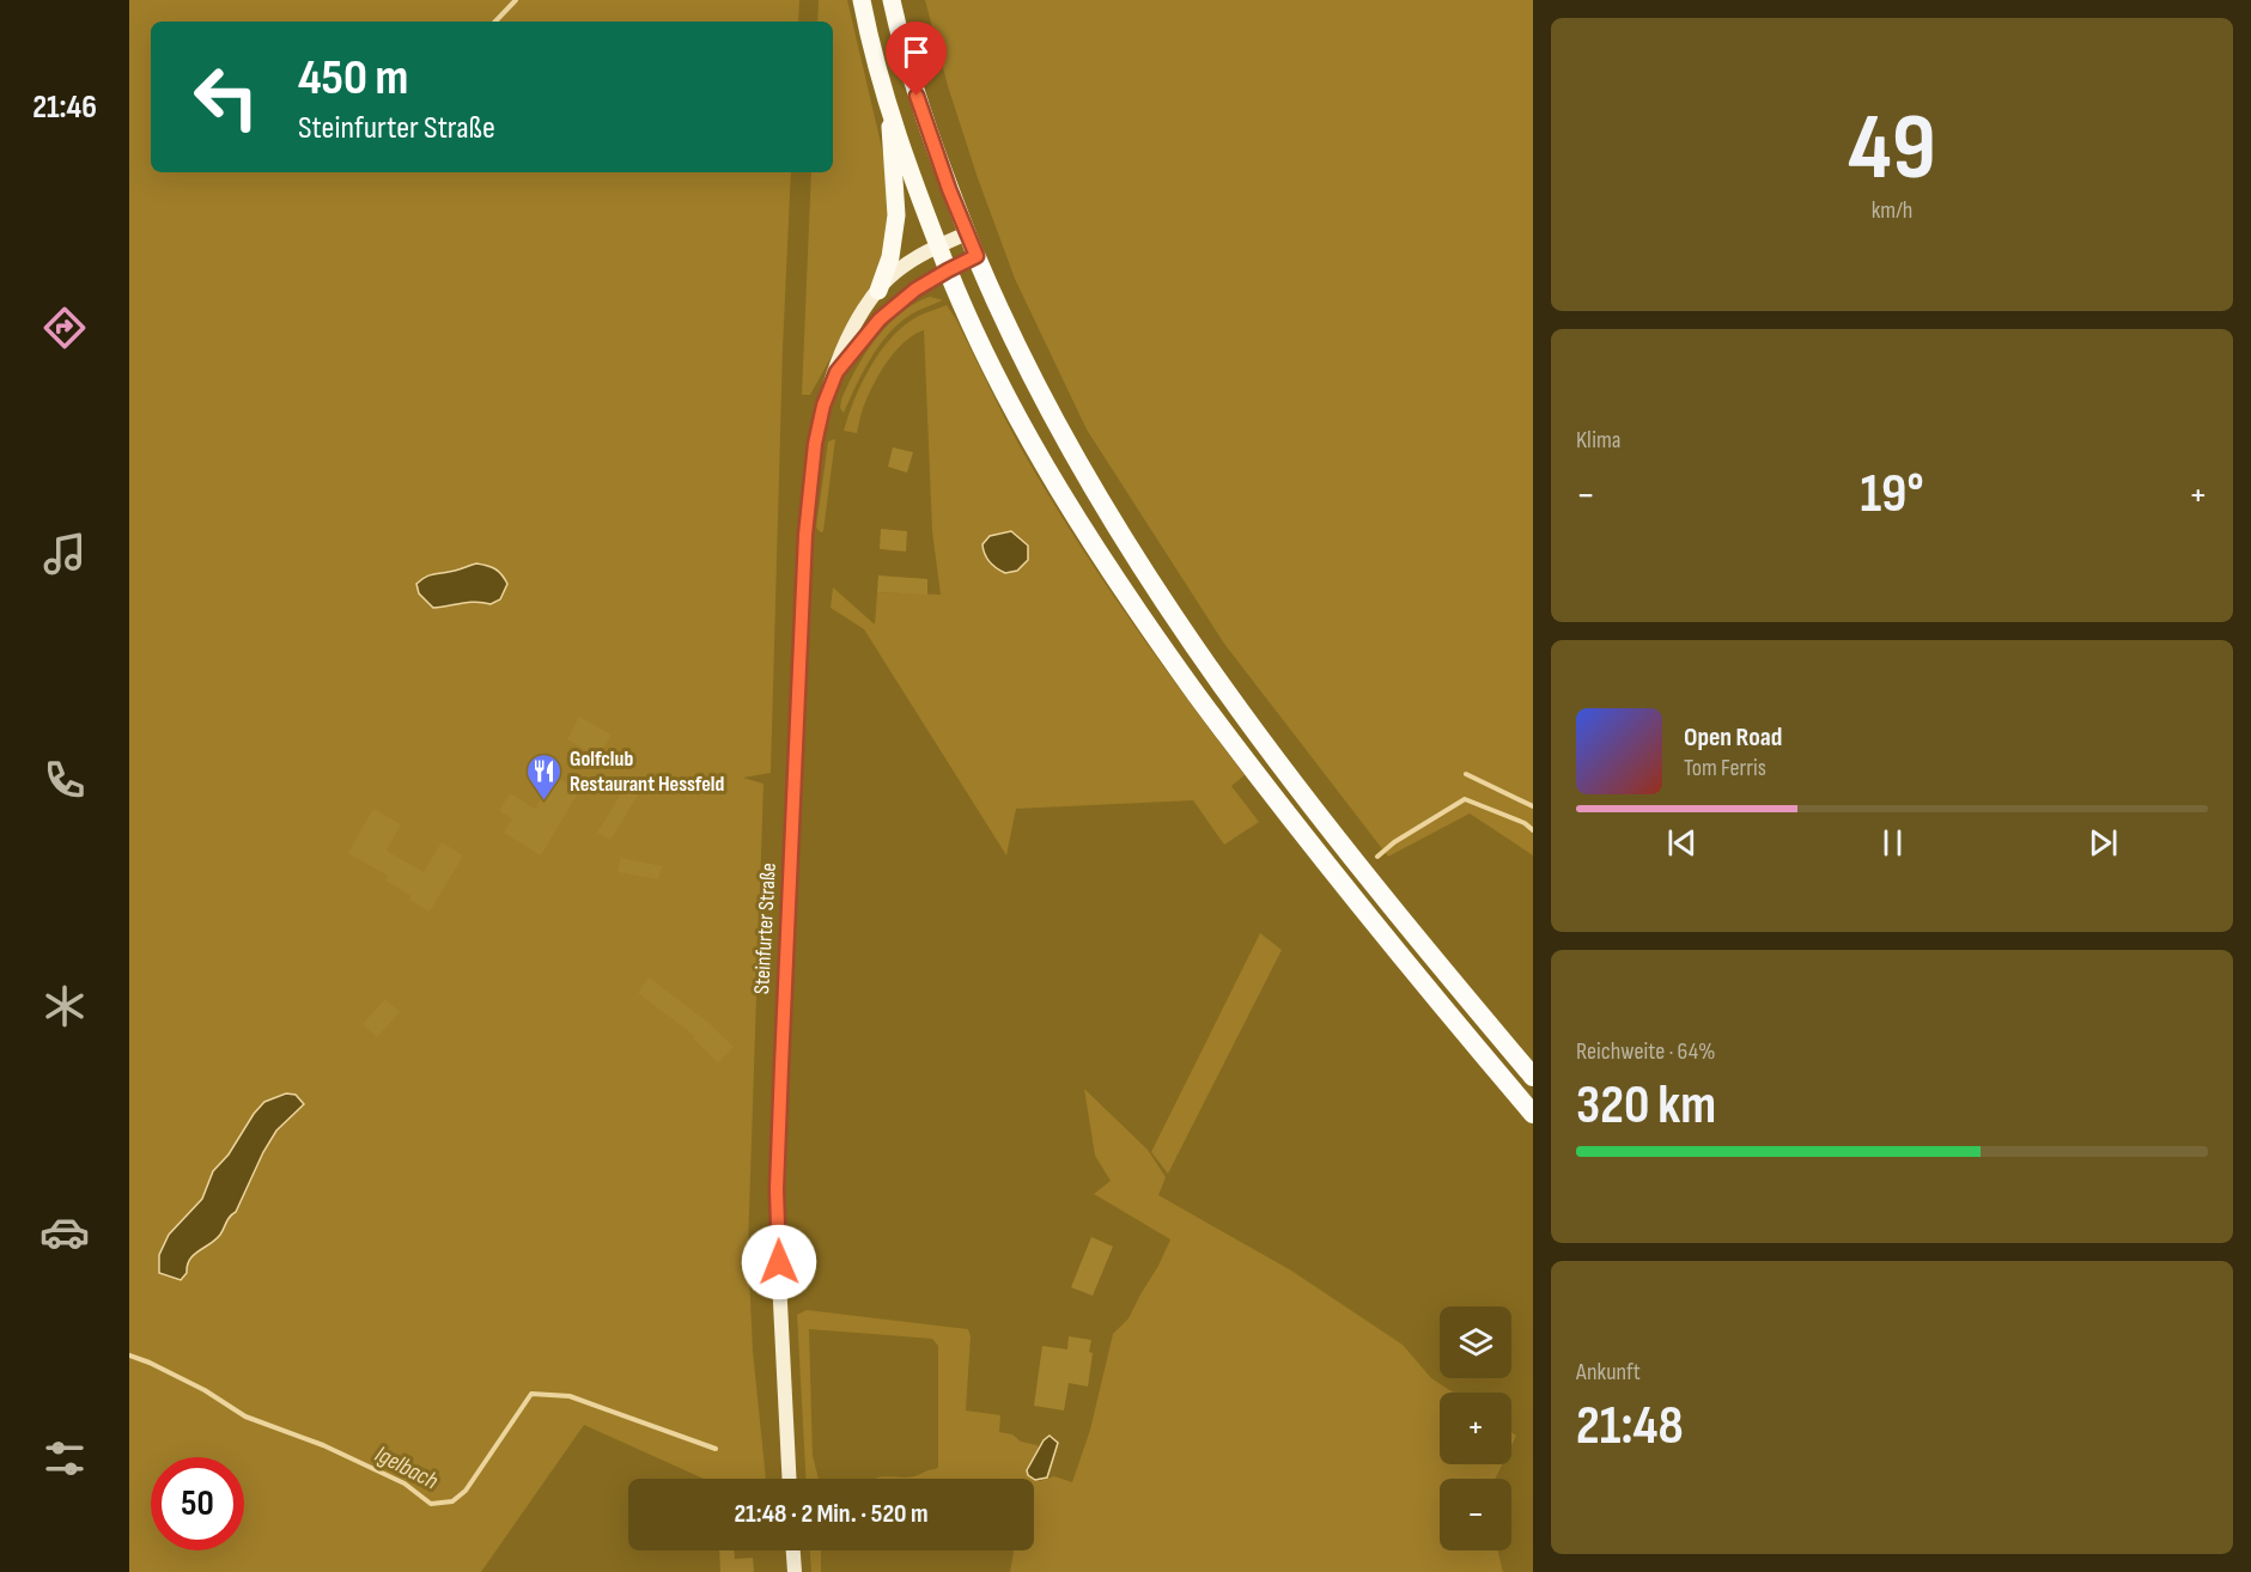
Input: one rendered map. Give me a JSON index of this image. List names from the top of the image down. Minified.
{"streets":{"main road":["Steinfurter Straße"]},"water":["Igelbach"],"places":{"restaurant":["Golfclub Restaurant Hessfeld"]},"page":{"tabs":"21:46","tile":[["49","km/h"],"Klima",["Reichweite · 64%","320 km"],["Ankunft","21:48"]],"turn":["450 m","Steinfurter Straße"],"heat":["−","19°","+"],"song":["Open Road","Tom Ferris"],"map_buttons":["+","−"],"limit":"50","trip":"21:48 · 2 Min. · 520 m"}}
